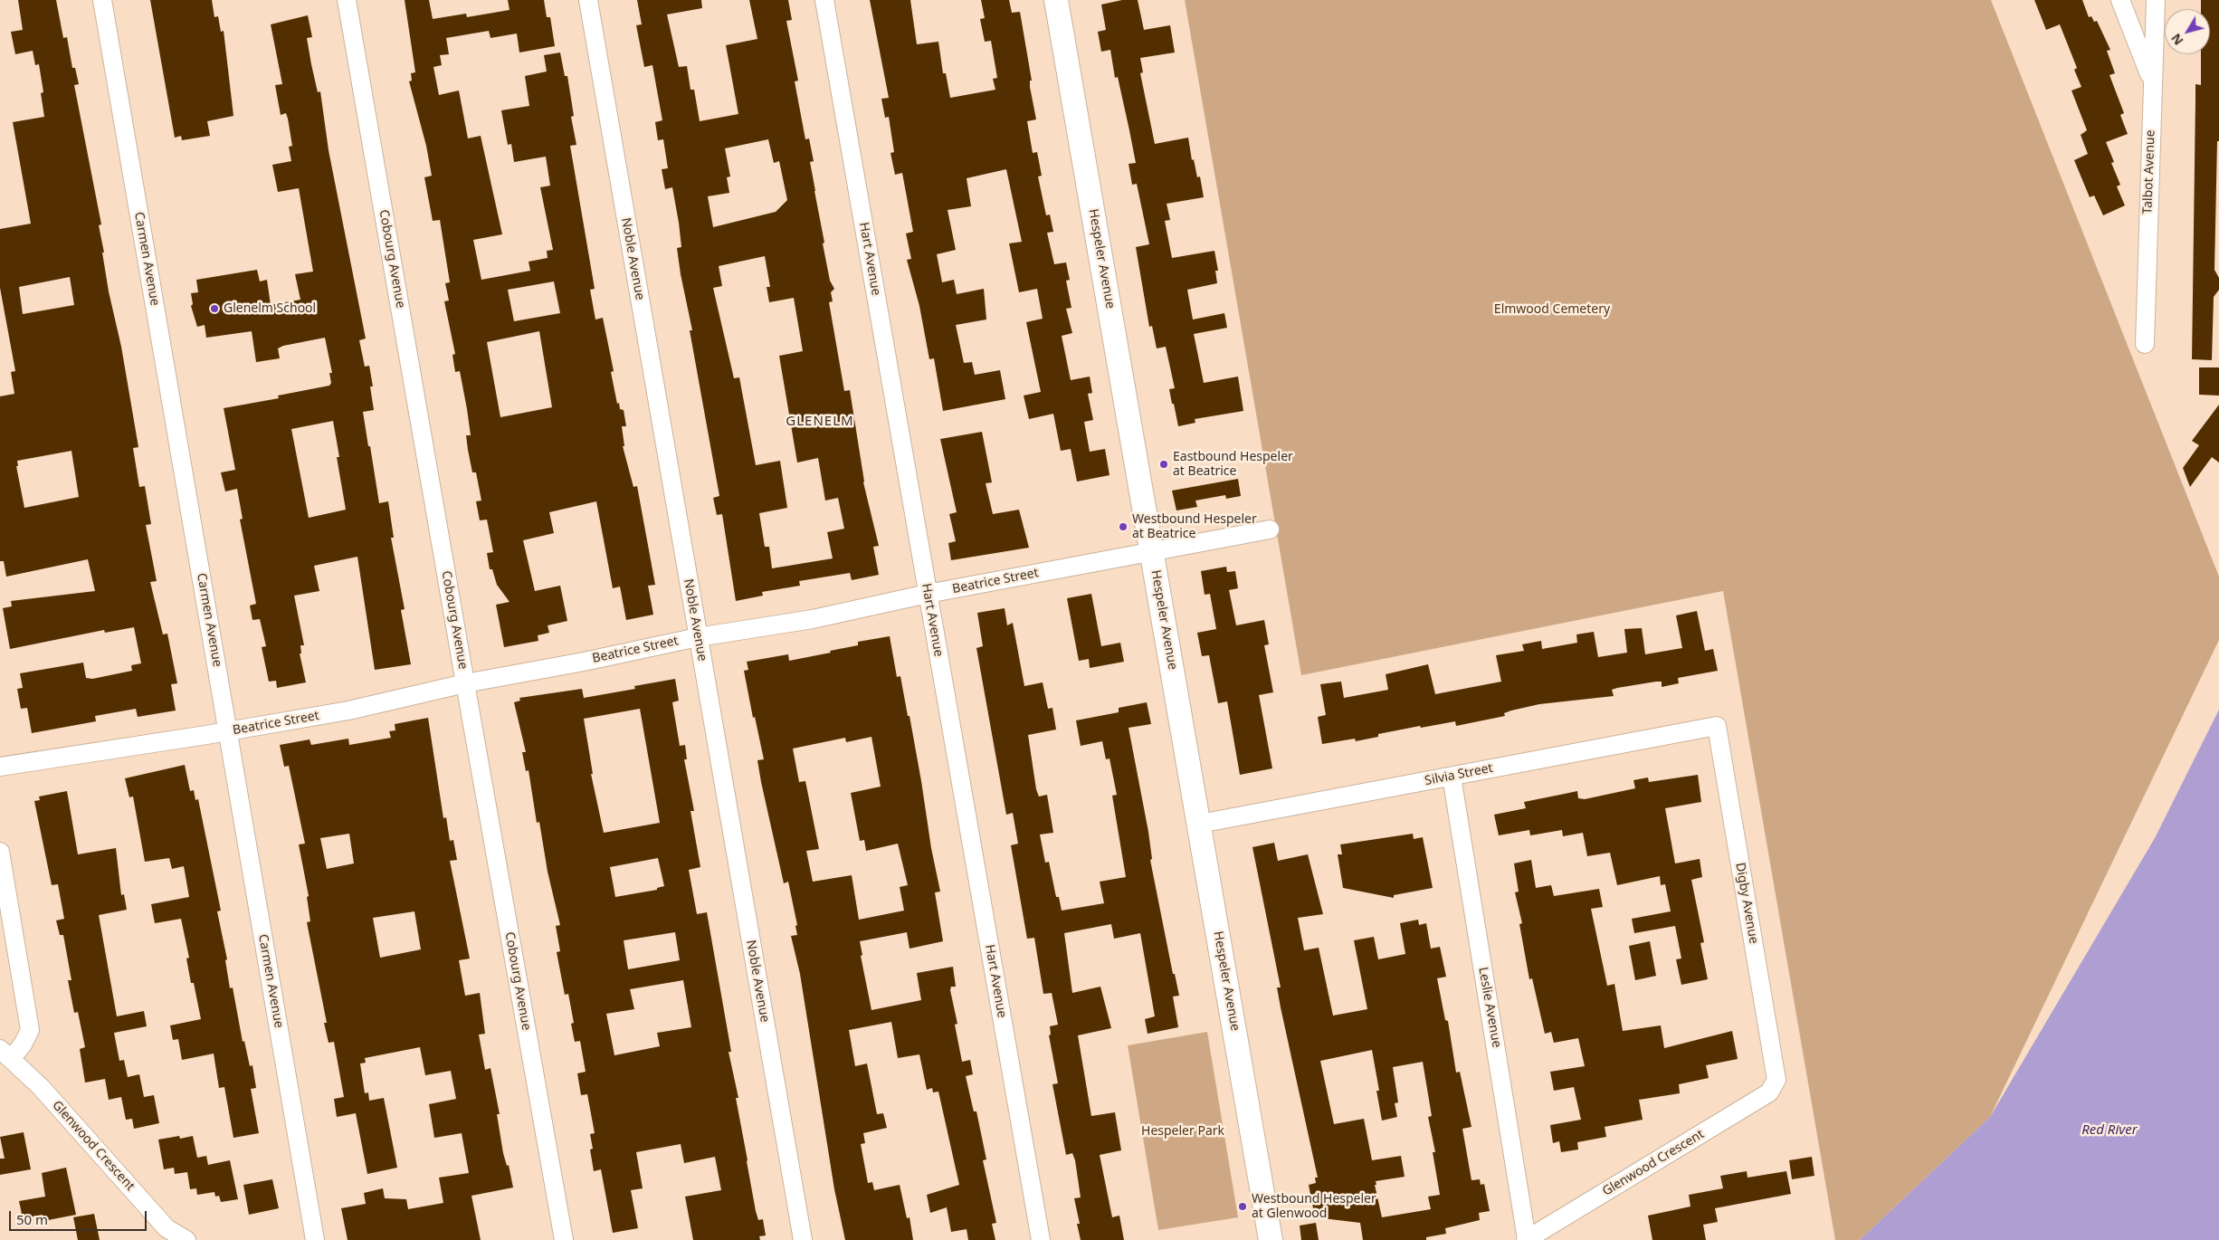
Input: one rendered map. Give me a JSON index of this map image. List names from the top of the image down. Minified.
{"streets":{"main road":["Hespeler Avenue"],"street":["Talbot Avenue","Carmen Avenue","Cobourg Avenue","Noble Avenue","Hart Avenue","Beatrice Street","Silvia Street","Digby Avenue","Leslie Avenue","Glenwood Crescent"]},"crossings":[["Carmen Avenue","Beatrice Street"],["Cobourg Avenue","Beatrice Street"],["Noble Avenue","Beatrice Street"],["Hart Avenue","Beatrice Street"],["Hespeler Avenue","Beatrice Street"],["Hespeler Avenue","Silvia Street"],["Silvia Street","Digby Avenue"],["Silvia Street","Leslie Avenue"],["Digby Avenue","Glenwood Crescent"],["Leslie Avenue","Glenwood Crescent"]],"districts":["GLENELM"],"water":["Red River"],"parks":["Elmwood Cemetery","Hespeler Park"],"places":["Glenelm School","Eastbound Hespeler at Beatrice","Westbound Hespeler at Beatrice","Westbound Hespeler at Glenwood"],"scale_bar":"50 m","north":"bottom left"}
